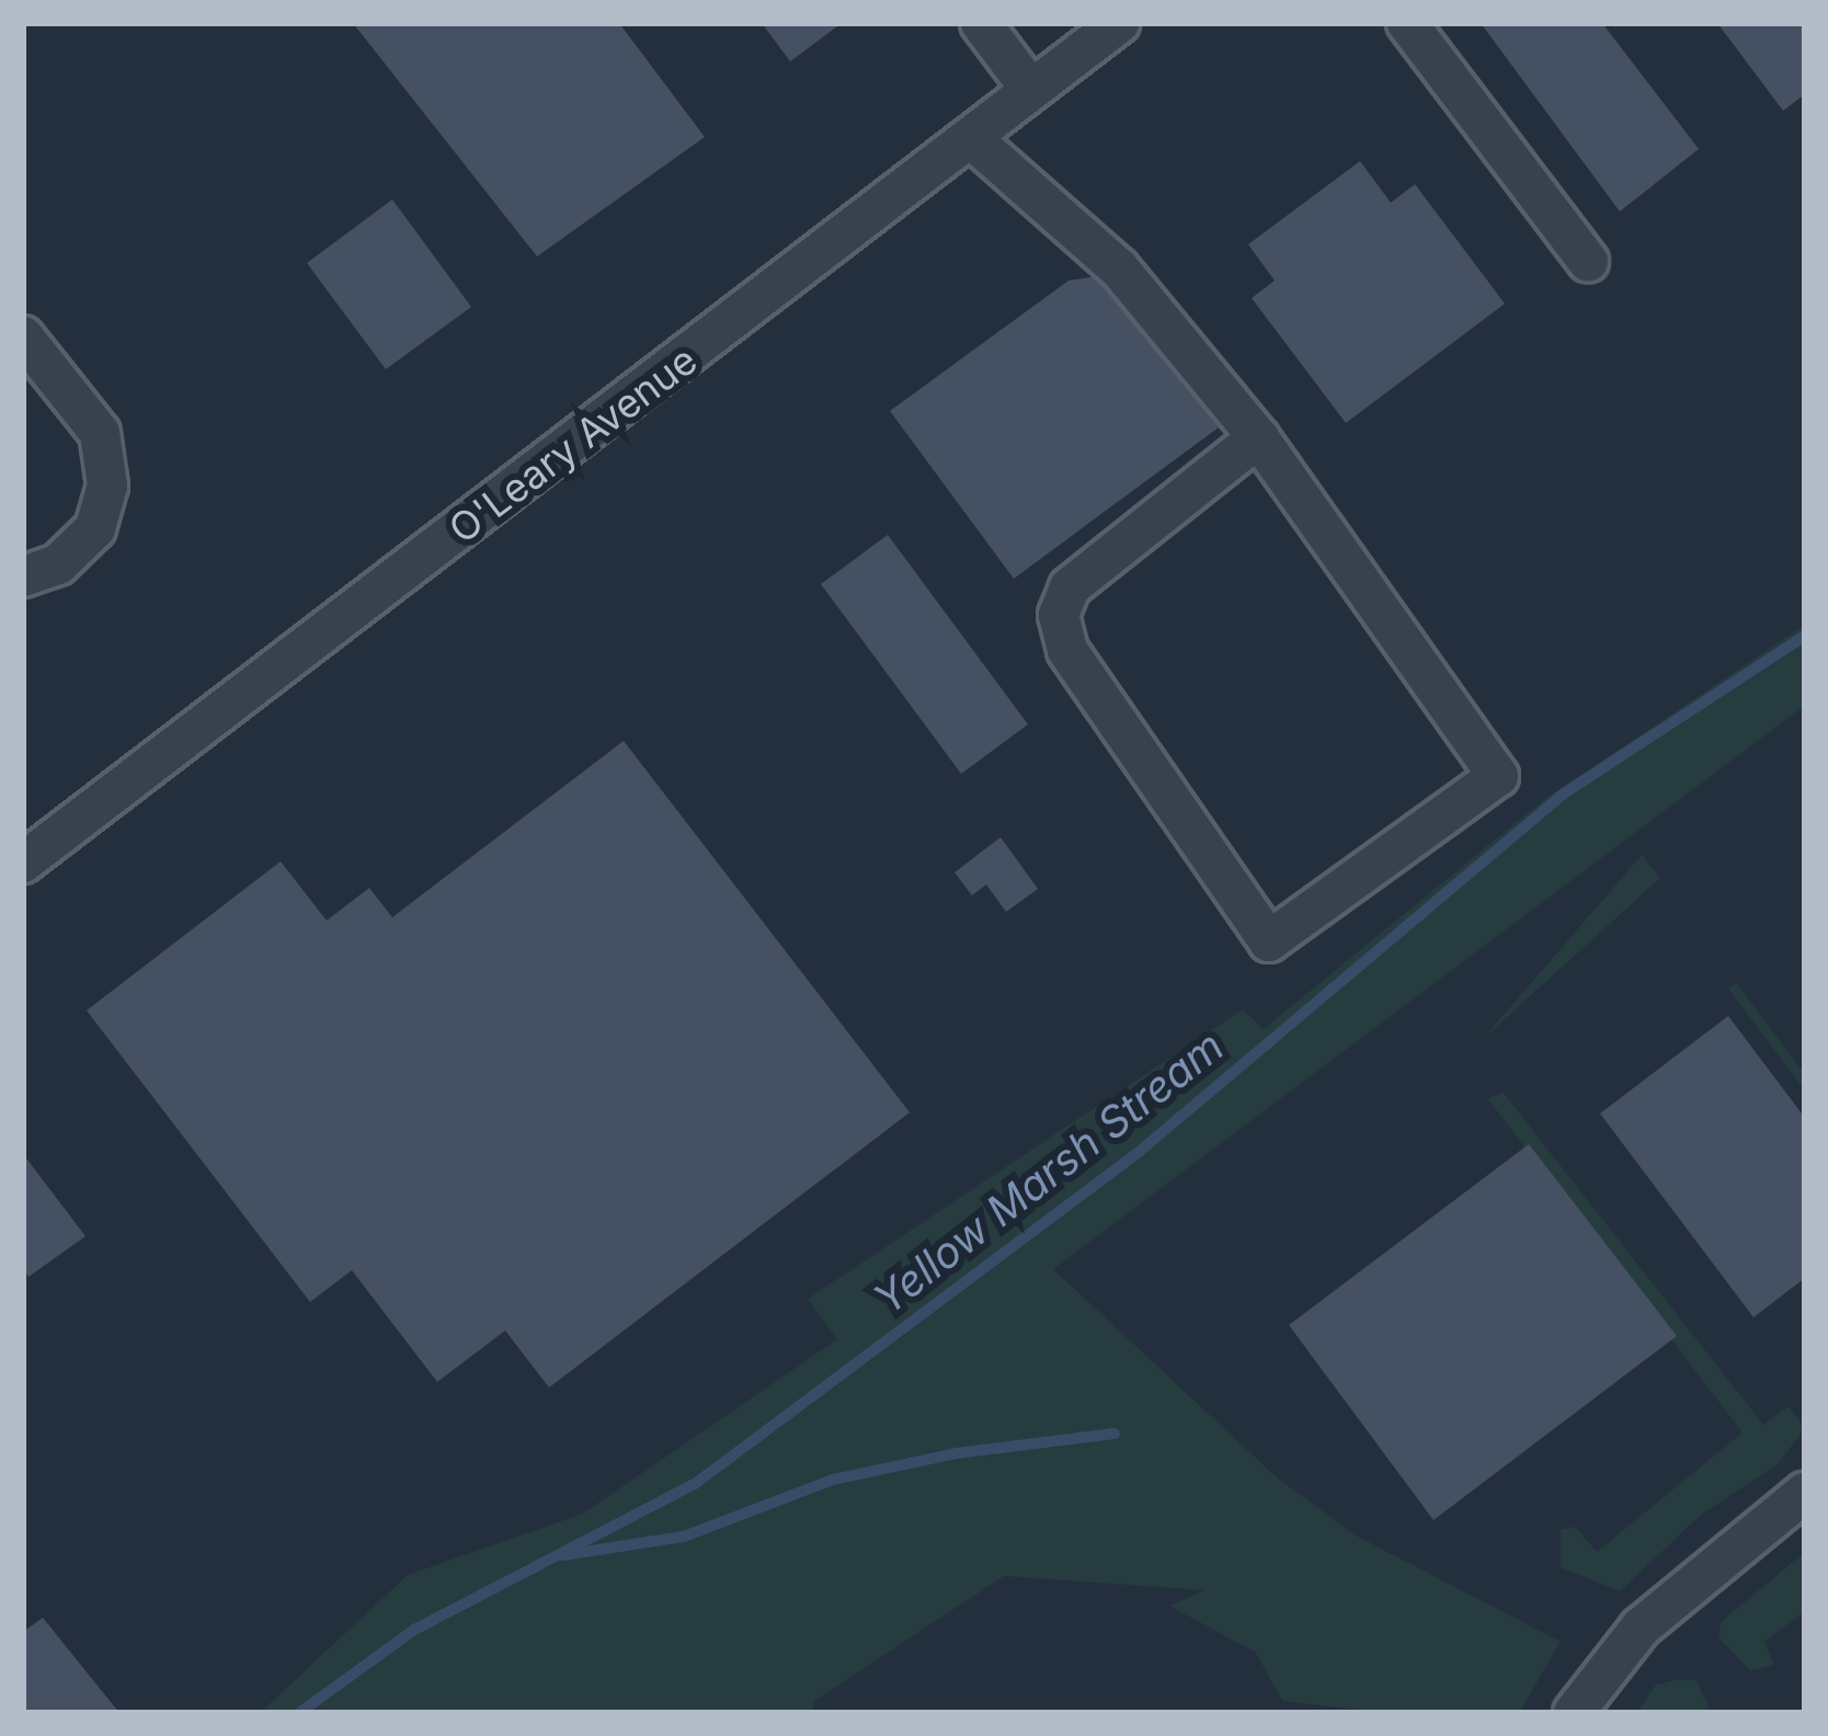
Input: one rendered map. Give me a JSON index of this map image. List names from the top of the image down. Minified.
{"streets":{"street":["O'Leary Avenue"]},"water":["Yellow Marsh Stream"]}
